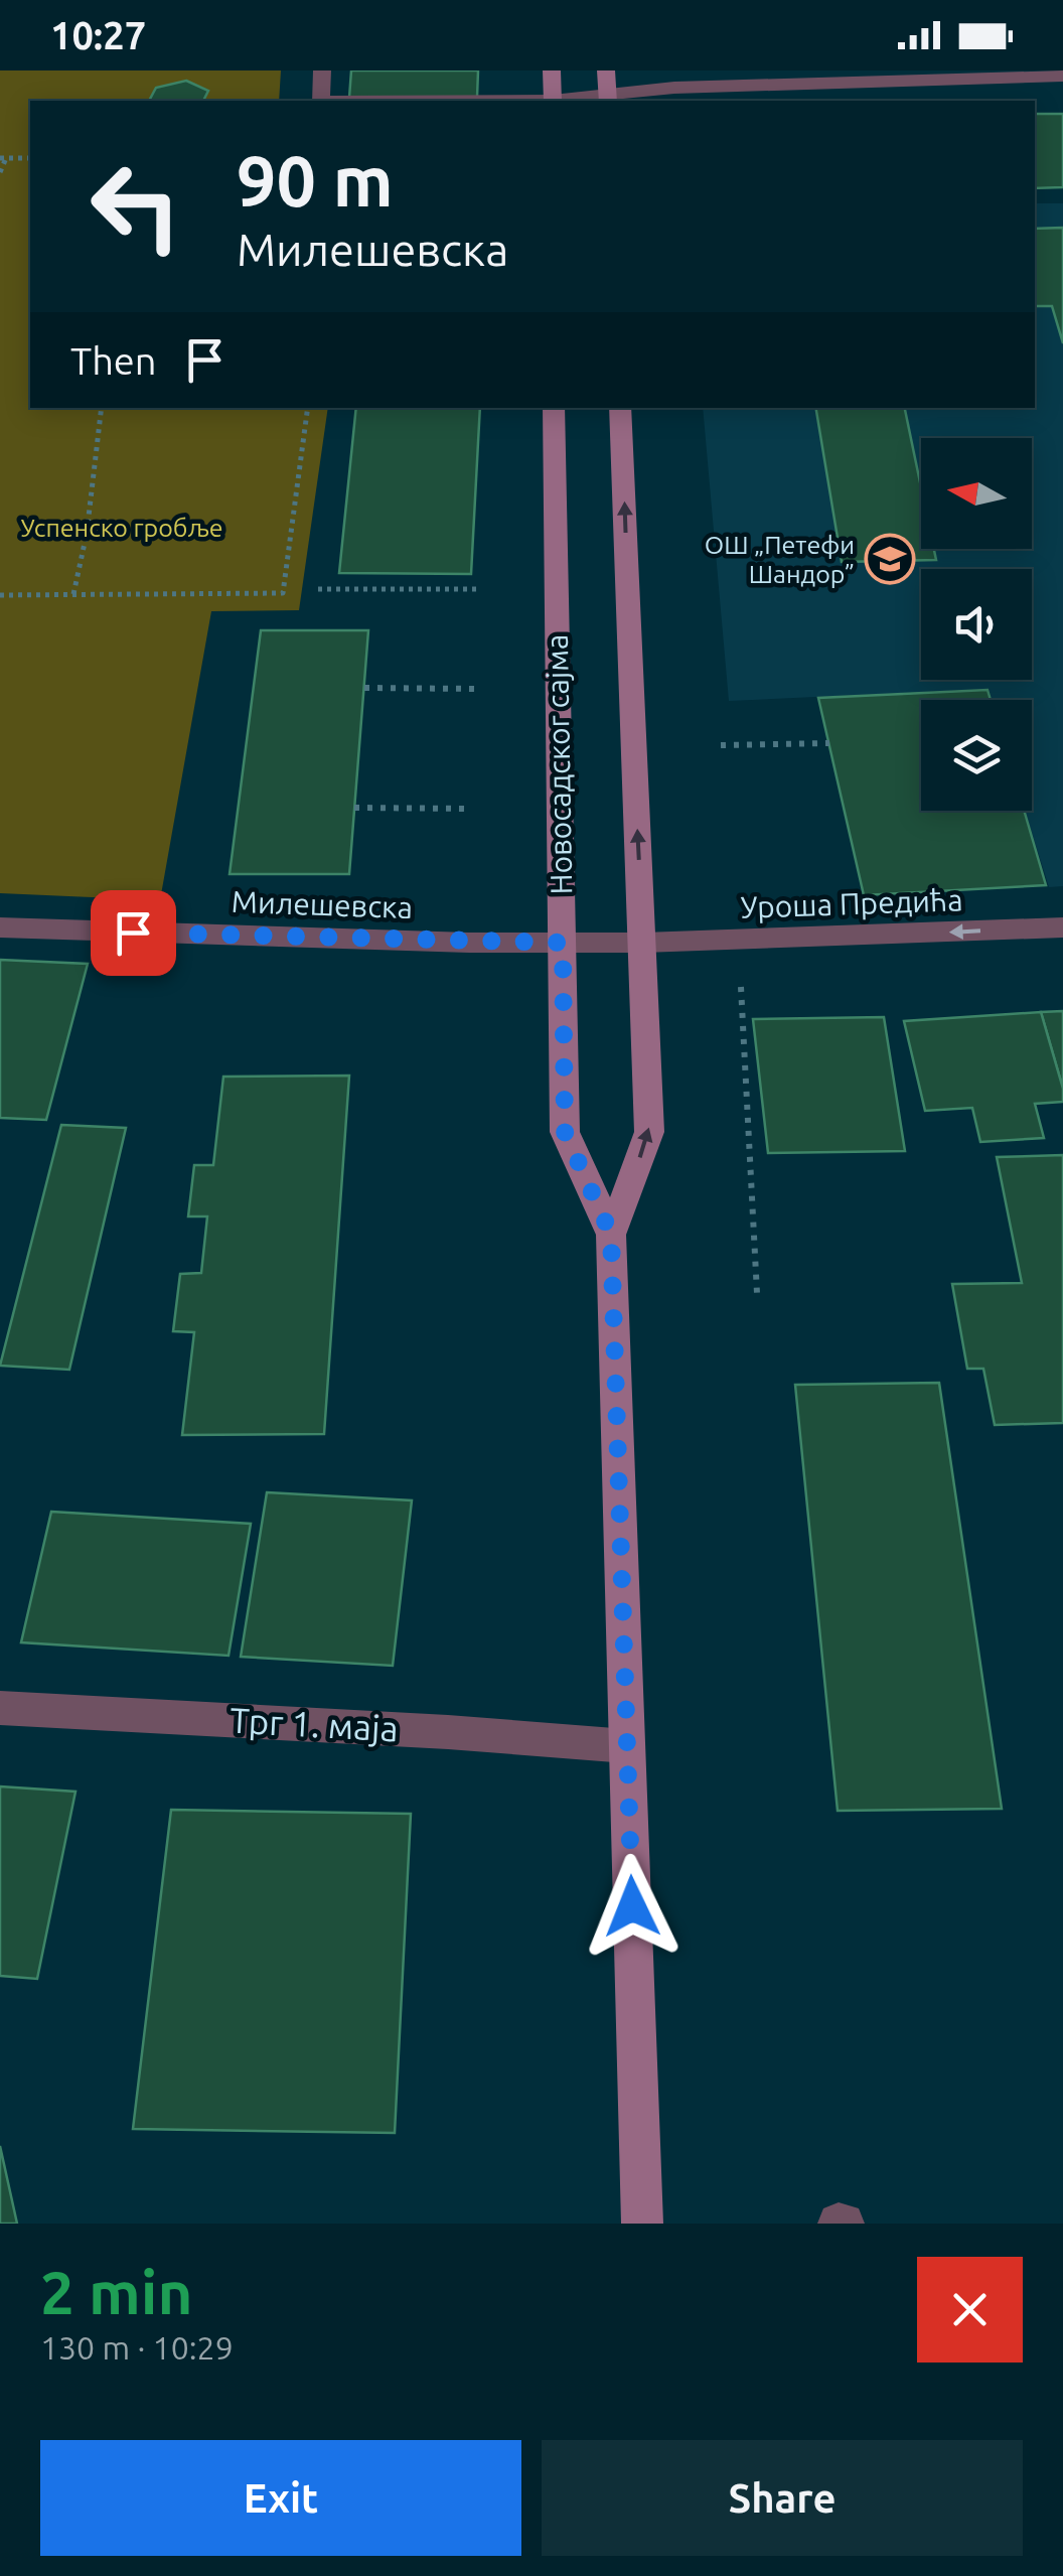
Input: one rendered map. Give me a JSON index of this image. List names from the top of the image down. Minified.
{"streets":{"street":["Новосадског сајма","Уроша Предића","Милешевска","Трг 1. маја"]},"crossings":[["Новосадског сајма","Уроша Предића"],["Новосадског сајма","Милешевска"],["Новосадског сајма","Трг 1. маја"],["Уроша Предића","Милешевска"]],"one_way":["Уроша Предића"],"parks":["Успенско гробље"],"places":{"school or university":["ОШ „Петефи Шандор”"]},"north":"left","page":{"status":"10:27","turn":["90 m","Милешевска"],"then":"Then","heading":["2 min","130 m · 10:29"],"buttons":["Exit","Share"]}}
